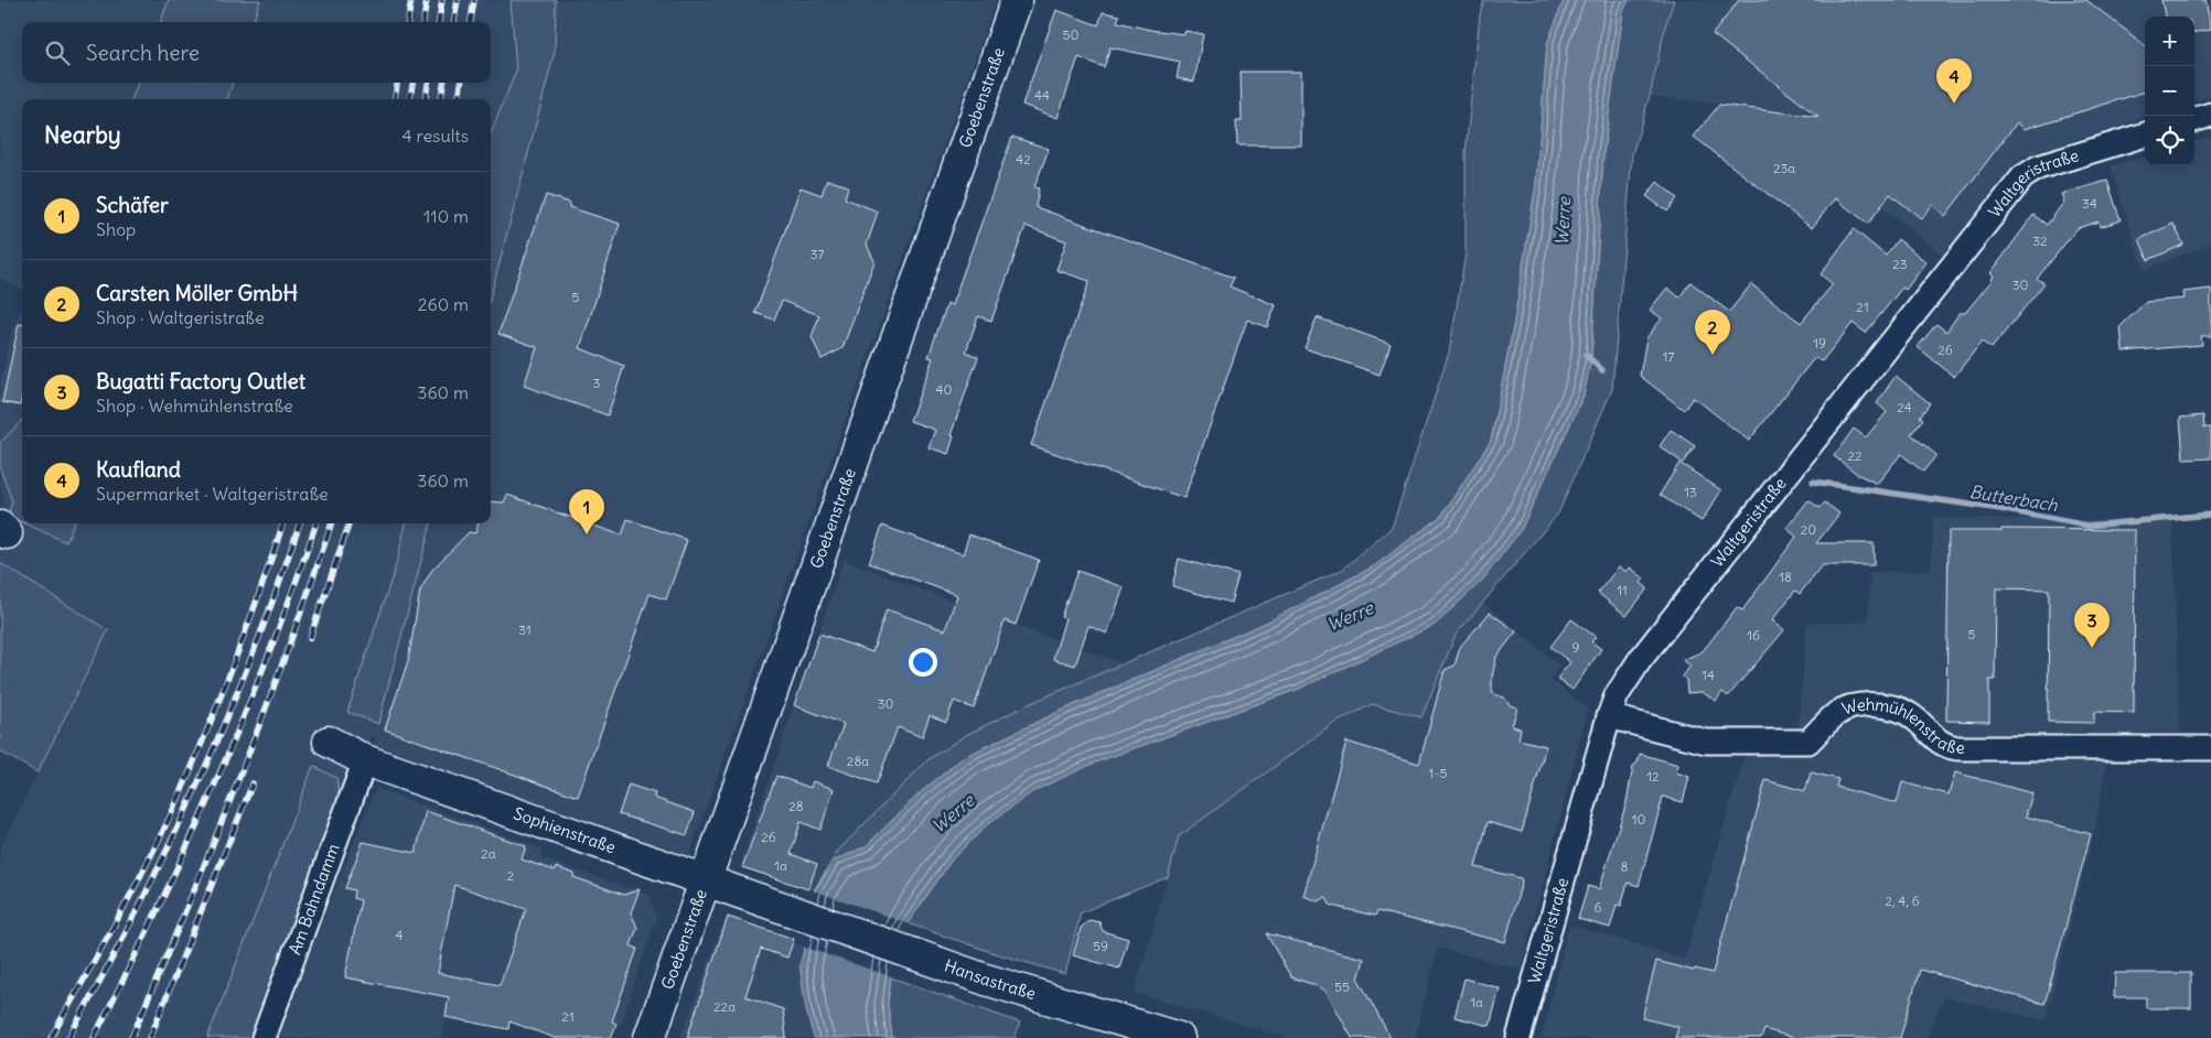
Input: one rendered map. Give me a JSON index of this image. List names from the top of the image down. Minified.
{"streets":{"street":["Goebenstraße","Waltgeristraße","Wehmühlenstraße","Sophienstraße","Am Bahndamm","Hansastraße"]},"crossings":[["Goebenstraße","Sophienstraße"],["Waltgeristraße","Wehmühlenstraße"],["Sophienstraße","Am Bahndamm"],["Sophienstraße","Hansastraße"]],"water":["Werre","Butterbach"],"house_numbers":["50","44","42","23a","34","32","37","23","30","5","21","19","26","17","3","40","24","22","13","20","18","11","31","5","16","9","14","30","28a","1-5","12","28","10","26","2a","1a","8","2","2, 4, 6","6","4","59","55","1a","22a","21"],"page":{"map_buttons":["+","−"],"search":"Search here","pins":["4","2","1","3"],"heading":["Nearby","4 results"],"list":[{"mark":"1","name":"Schäfer","note":"Shop","value":"110 m"},{"mark":"2","name":"Carsten Möller GmbH","note":"Shop · Waltgeristraße","value":"260 m"},{"mark":"3","name":"Bugatti Factory Outlet","note":"Shop · Wehmühlenstraße","value":"360 m"},{"mark":"4","name":"Kaufland","note":"Supermarket · Waltgeristraße","value":"360 m"}]}}
